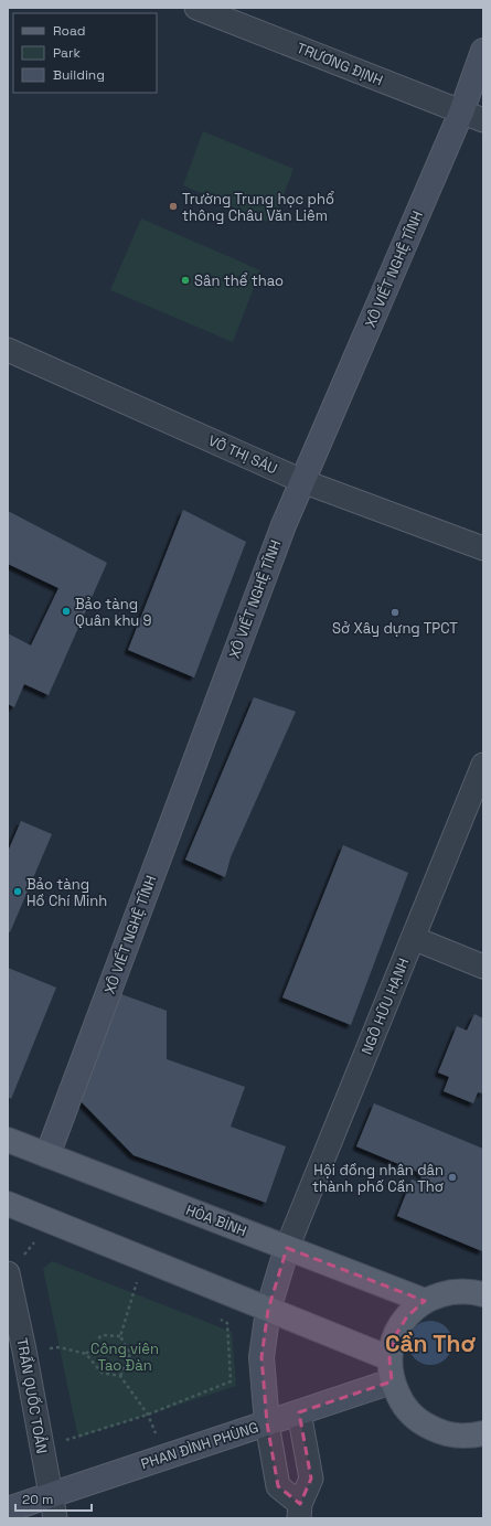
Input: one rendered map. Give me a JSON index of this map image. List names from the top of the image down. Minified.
{"streets":{"main road":["HÒA BÌNH"],"street":["TRƯƠNG ĐỊNH","XÔ VIẾT NGHỆ TĨNH","VÕ THỊ SÁU","NGÔ HỮU HẠNH","TRẦN QUỐC TOẢN","PHAN ĐÌNH PHÙNG"]},"crossings":[["TRƯƠNG ĐỊNH","XÔ VIẾT NGHỆ TĨNH"],["XÔ VIẾT NGHỆ TĨNH","VÕ THỊ SÁU"],["XÔ VIẾT NGHỆ TĨNH","HÒA BÌNH"],["NGÔ HỮU HẠNH","HÒA BÌNH"],["TRẦN QUỐC TOẢN","PHAN ĐÌNH PHÙNG"]],"districts":["Cần Thơ"],"parks":["Công viên Tao Đàn"],"places":["Trường Trung học phổ thông Châu Văn Liêm","Sân thể thao","Bảo tàng Quân khu 9","Sở Xây dựng TPCT","Bảo tàng Hồ Chí Minh","Hội đồng nhân dân thành phố Cần Thơ"],"legend":["Road","Park","Building"],"scale_bar":"20 m"}
